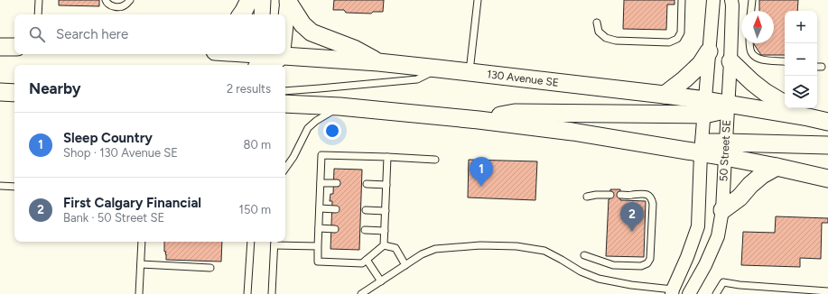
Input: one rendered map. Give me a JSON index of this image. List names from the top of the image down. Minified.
{"streets":{"main road":["130 Avenue SE"],"street":["50 Street SE"]},"north":"top","page":{"map_buttons":["+","−"],"search":"Search here","heading":["Nearby","2 results"],"list":[{"mark":"1","name":"Sleep Country","note":"Shop · 130 Avenue SE","value":"80 m"},{"mark":"2","name":"First Calgary Financial","note":"Bank · 50 Street SE","value":"150 m"}],"pins":["1","2"]}}
